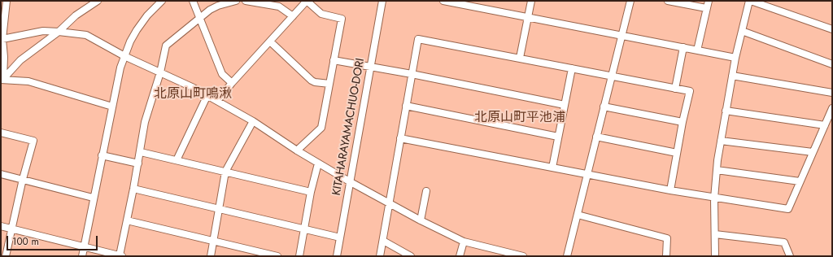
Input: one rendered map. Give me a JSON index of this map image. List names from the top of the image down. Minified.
{"streets":{"street":["KITAHARAYAMACHUO-DORI"]},"districts":["北原山町鳴湫","北原山町平池浦"],"scale_bar":"100 m"}
